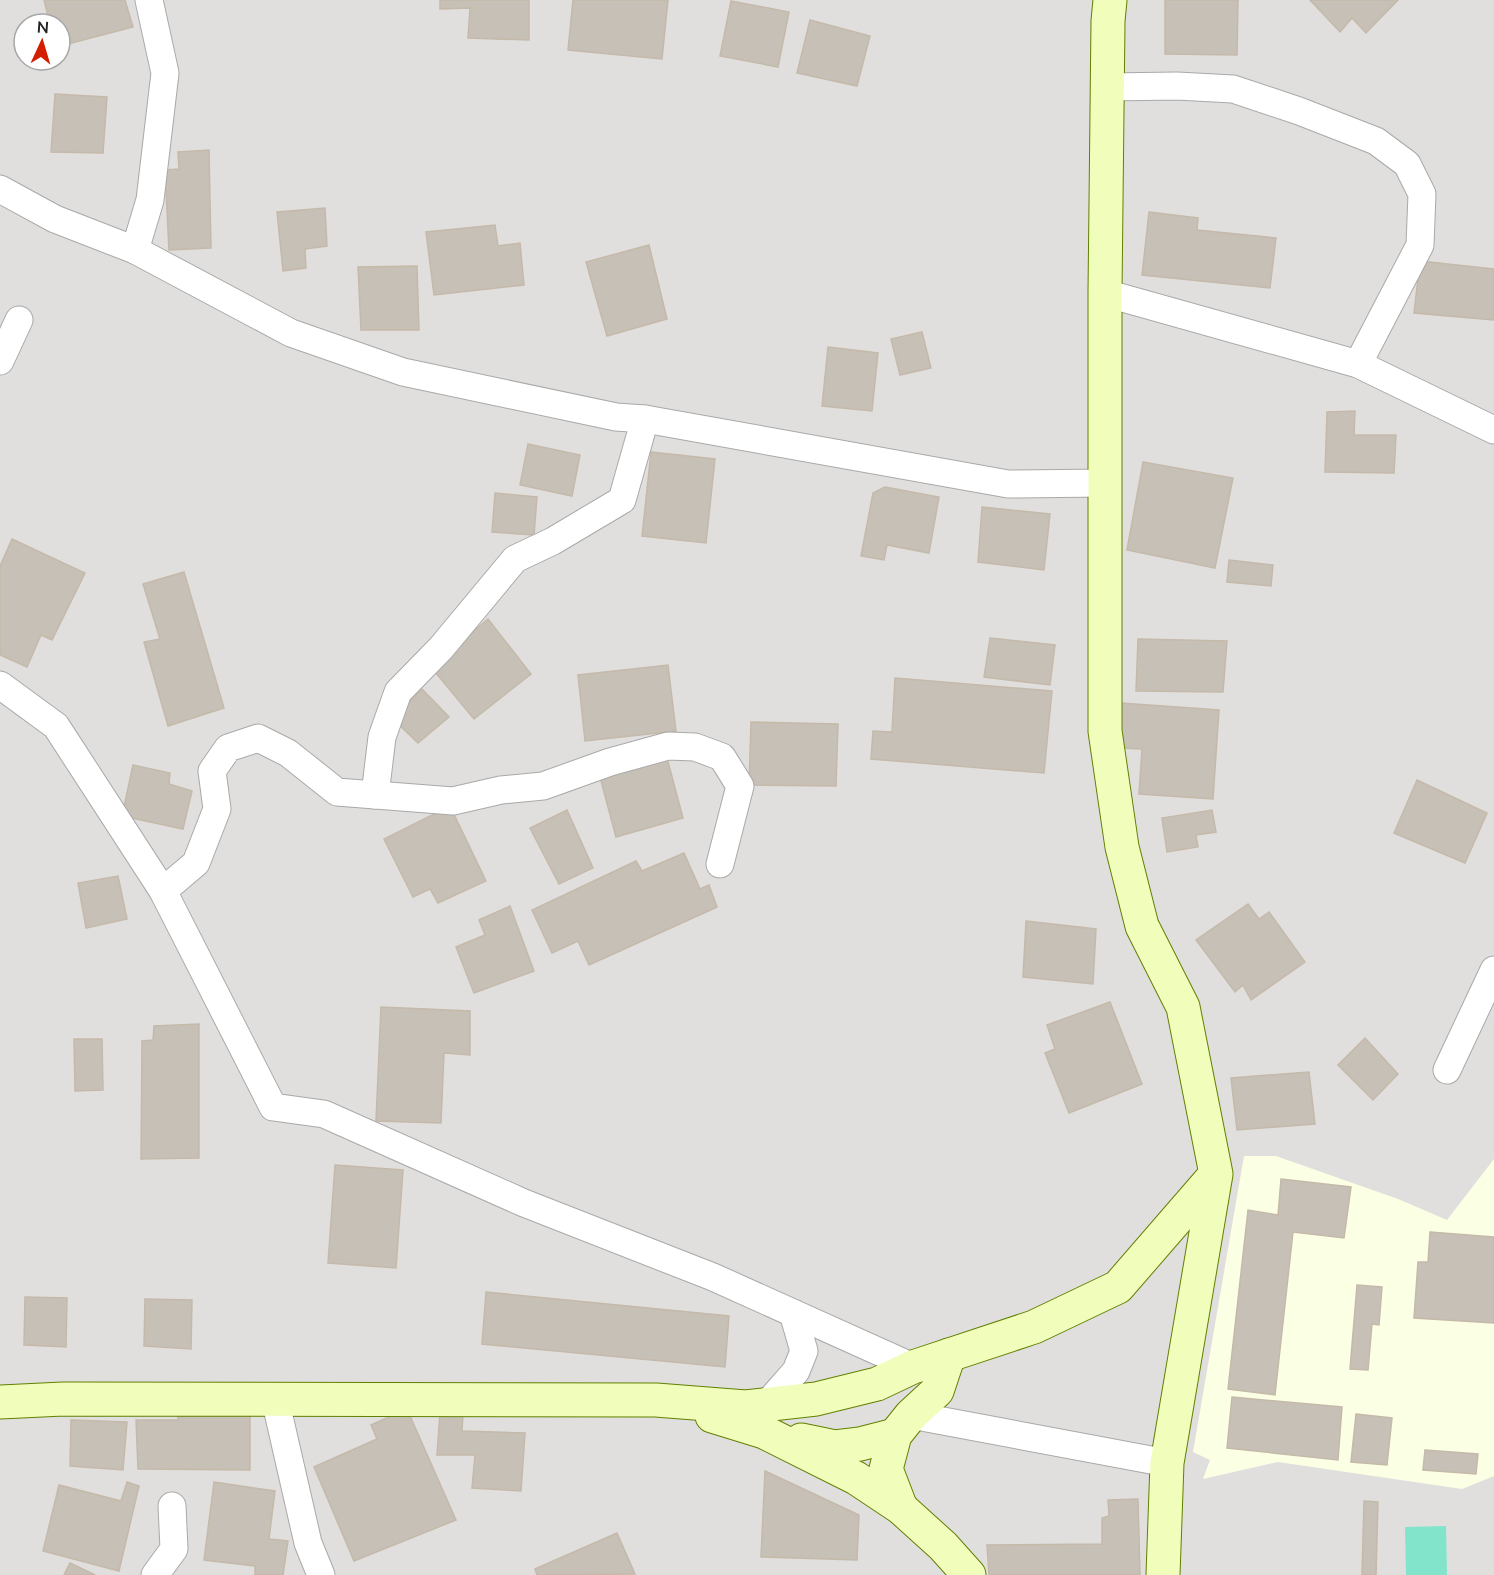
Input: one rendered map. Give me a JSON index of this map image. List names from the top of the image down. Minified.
{"north":"top"}
